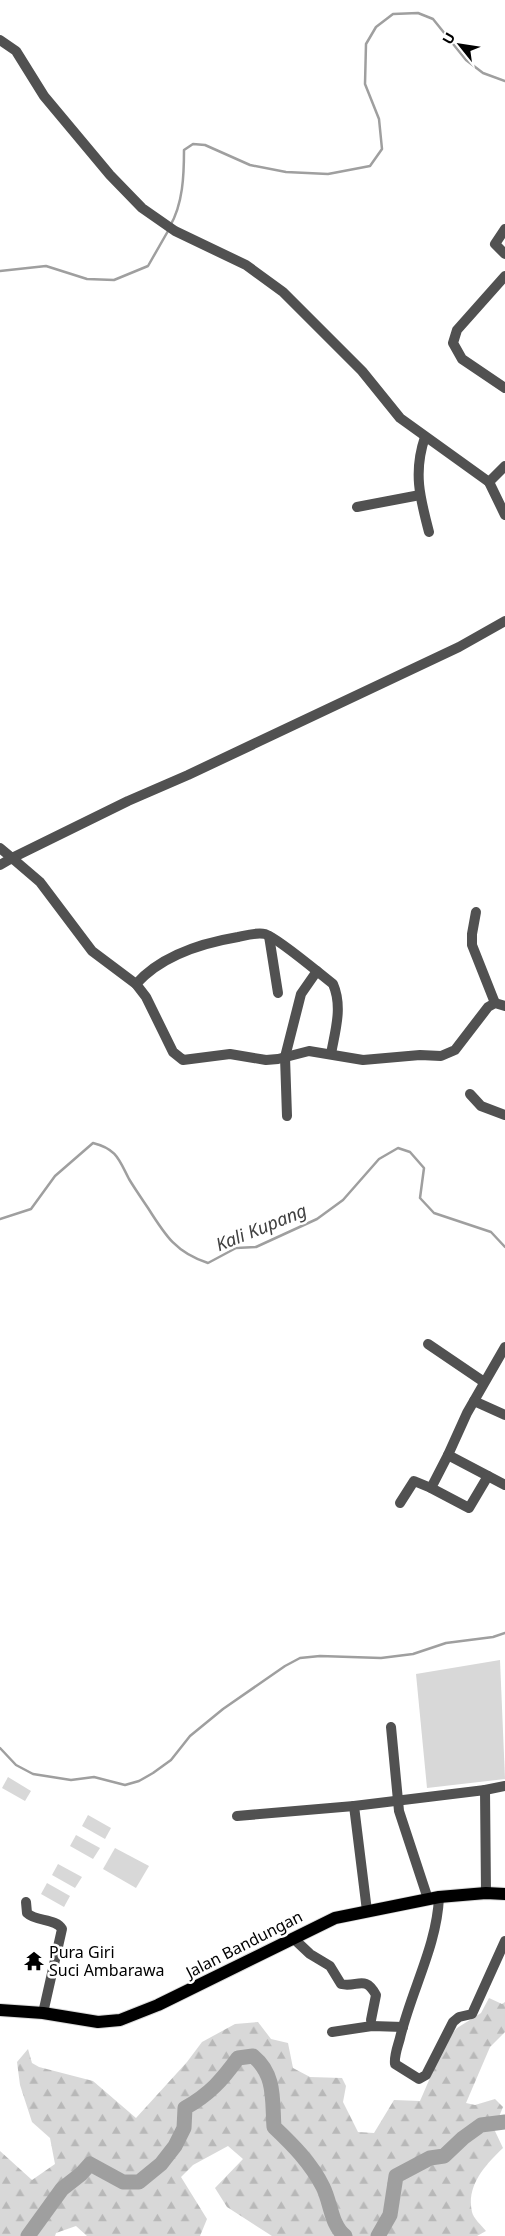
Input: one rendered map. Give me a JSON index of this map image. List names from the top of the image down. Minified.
{"streets":{"main road":["Jalan Bandungan"]},"water":["Kali Kupang"],"places":{"temple":["Pura Giri Suci Ambarawa"]},"north":"top left"}
